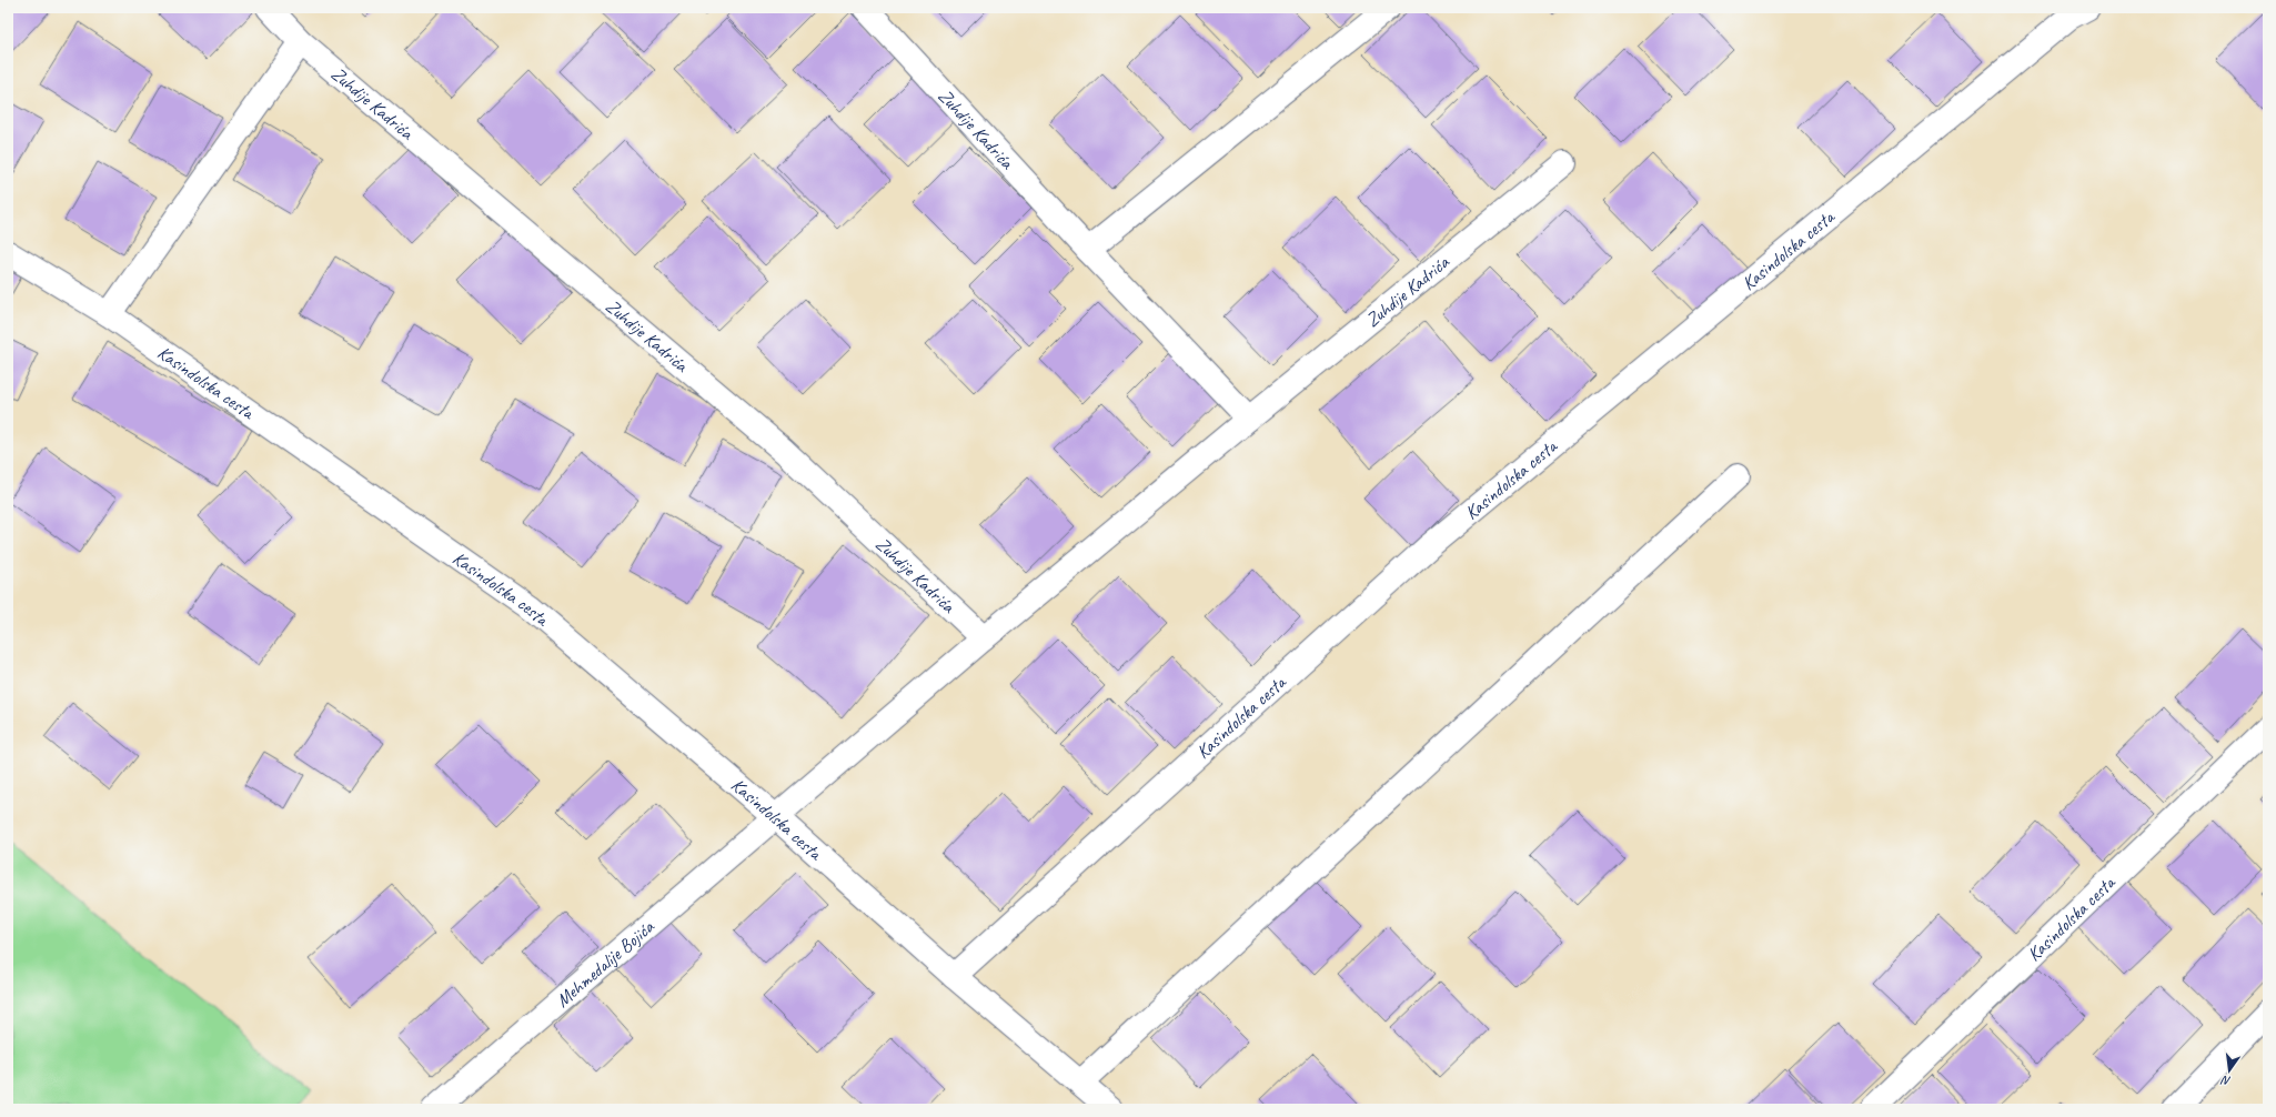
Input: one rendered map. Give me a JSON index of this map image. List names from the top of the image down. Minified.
{"streets":{"street":["Zuhdije Kadrića","Kasindolska cesta","Mehmedalije Bojića"]},"crossings":[["Zuhdije Kadrića","Kasindolska cesta"],["Zuhdije Kadrića","Mehmedalije Bojića"],["Kasindolska cesta","Mehmedalije Bojića"]],"north":"bottom"}
